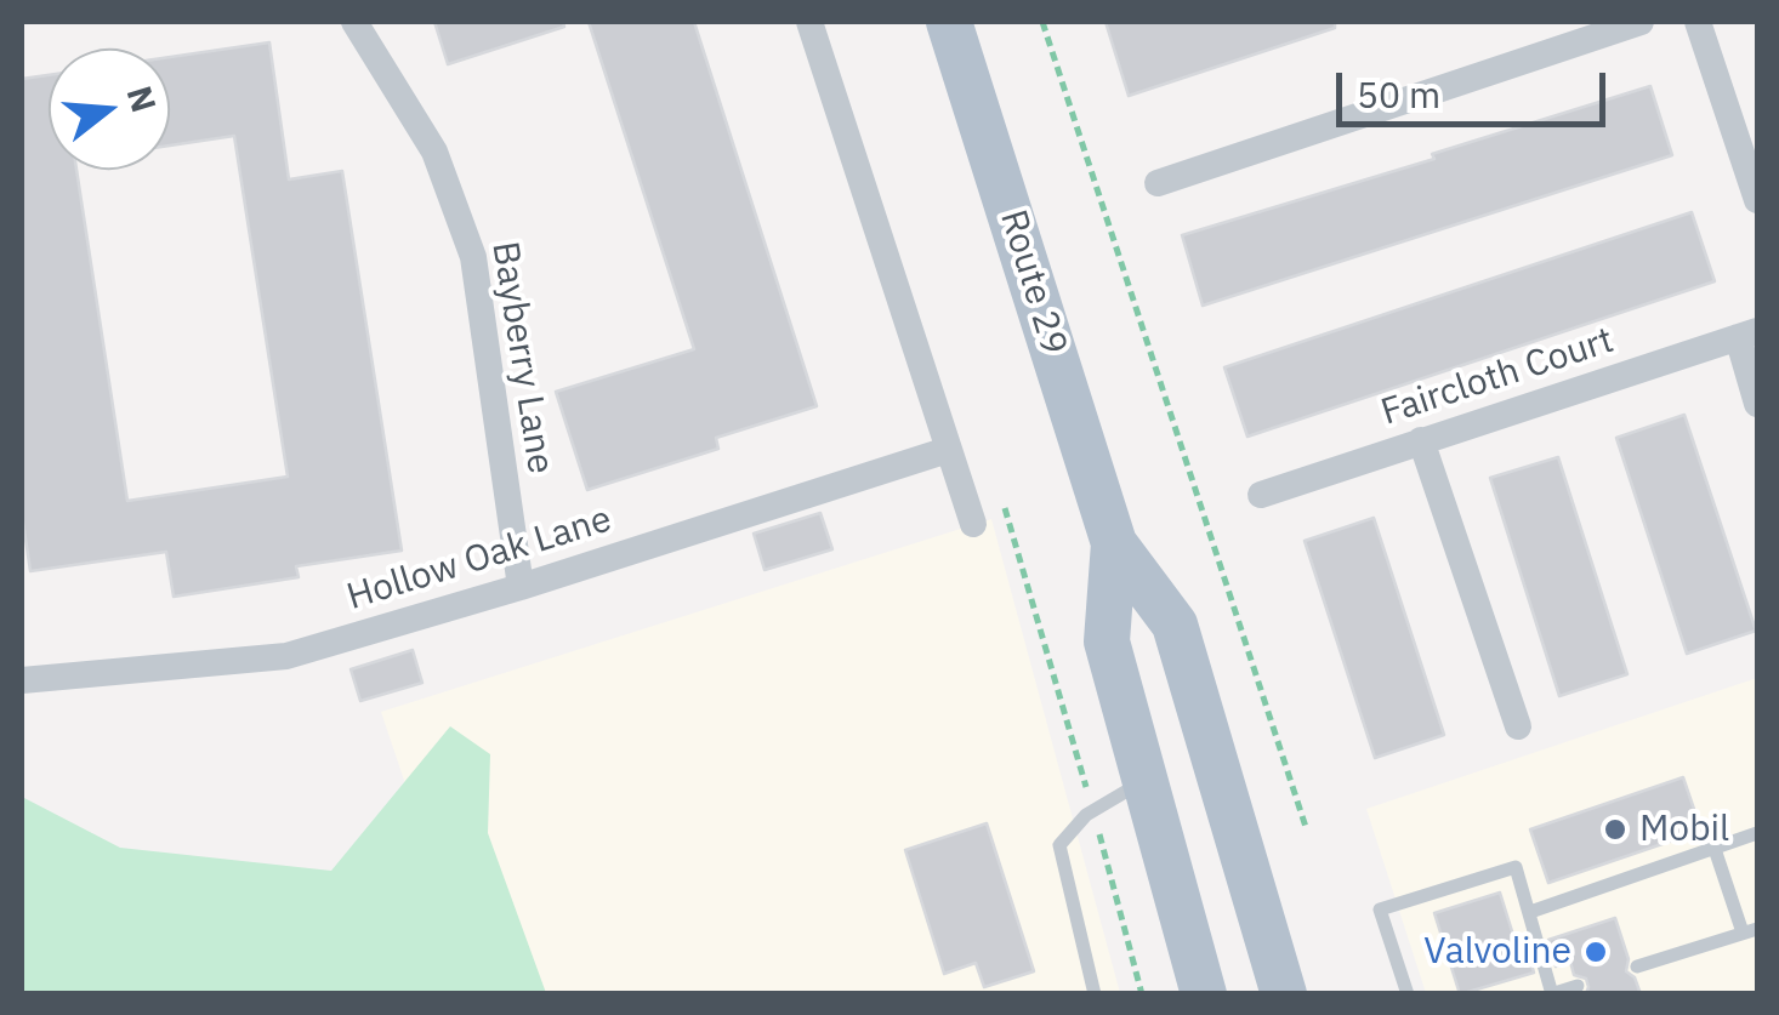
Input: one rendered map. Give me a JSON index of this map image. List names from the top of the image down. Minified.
{"streets":{"main road":["Route 29"],"street":["Bayberry Lane","Faircloth Court","Hollow Oak Lane"]},"crossings":[["Bayberry Lane","Hollow Oak Lane"]],"places":["Mobil","Valvoline"],"scale_bar":"50 m","north":"right"}
